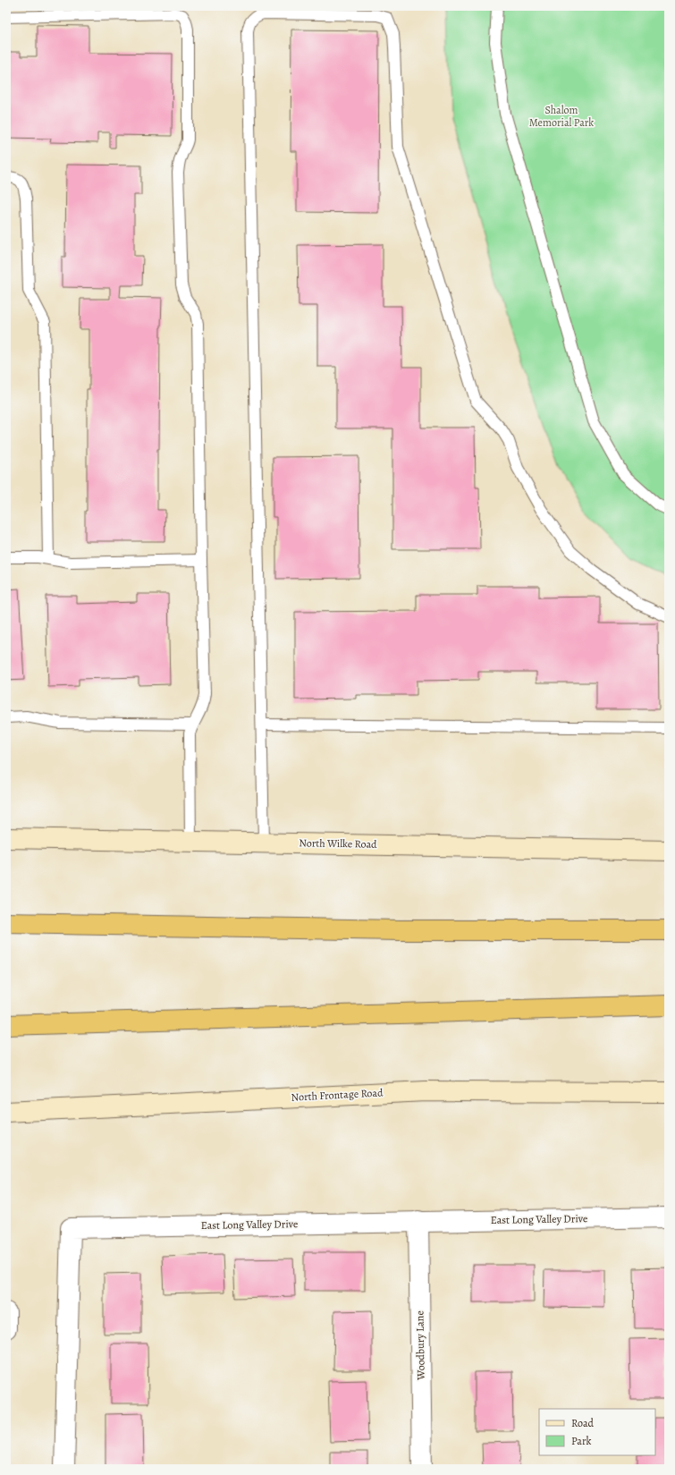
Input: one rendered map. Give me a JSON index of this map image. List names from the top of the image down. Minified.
{"streets":{"street":["North Wilke Road","North Frontage Road","East Long Valley Drive","Woodbury Lane"]},"crossings":[["East Long Valley Drive","Woodbury Lane"]],"parks":["Shalom Memorial Park"],"legend":["Road","Park"]}
